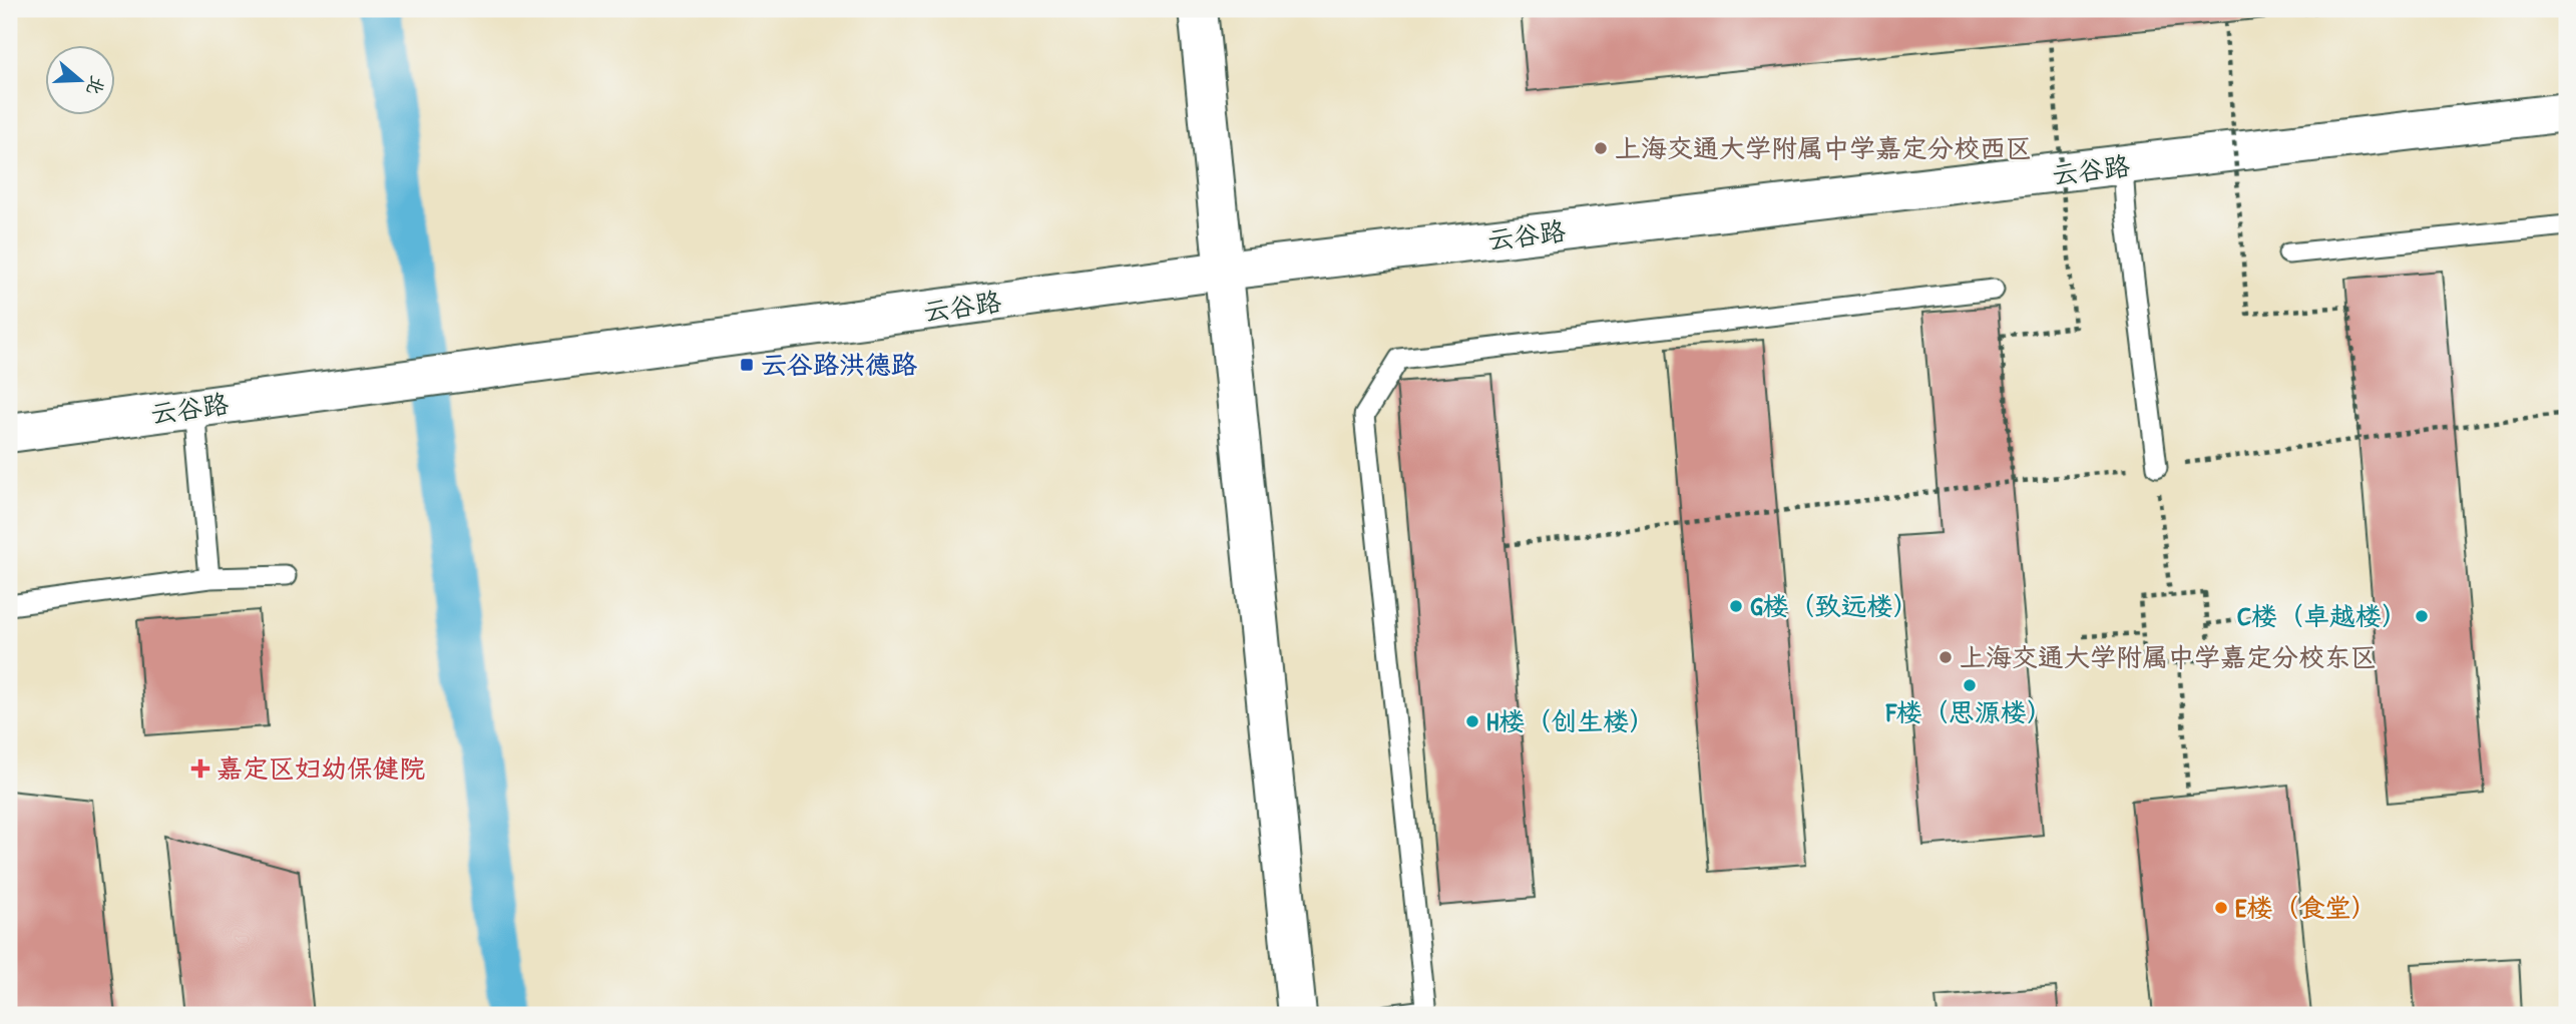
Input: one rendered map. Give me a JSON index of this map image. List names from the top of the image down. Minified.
{"streets":{"street":["云谷路"]},"places":{"other":["上海交通大学附属中学嘉定分校西区","G楼（致远楼）","C楼（卓越楼）","上海交通大学附属中学嘉定分校东区","F楼（思源楼）","H楼（创生楼）","E楼（食堂）"],"transit":["云谷路洪德路"],"health":["嘉定区妇幼保健院"]},"north":"right"}
